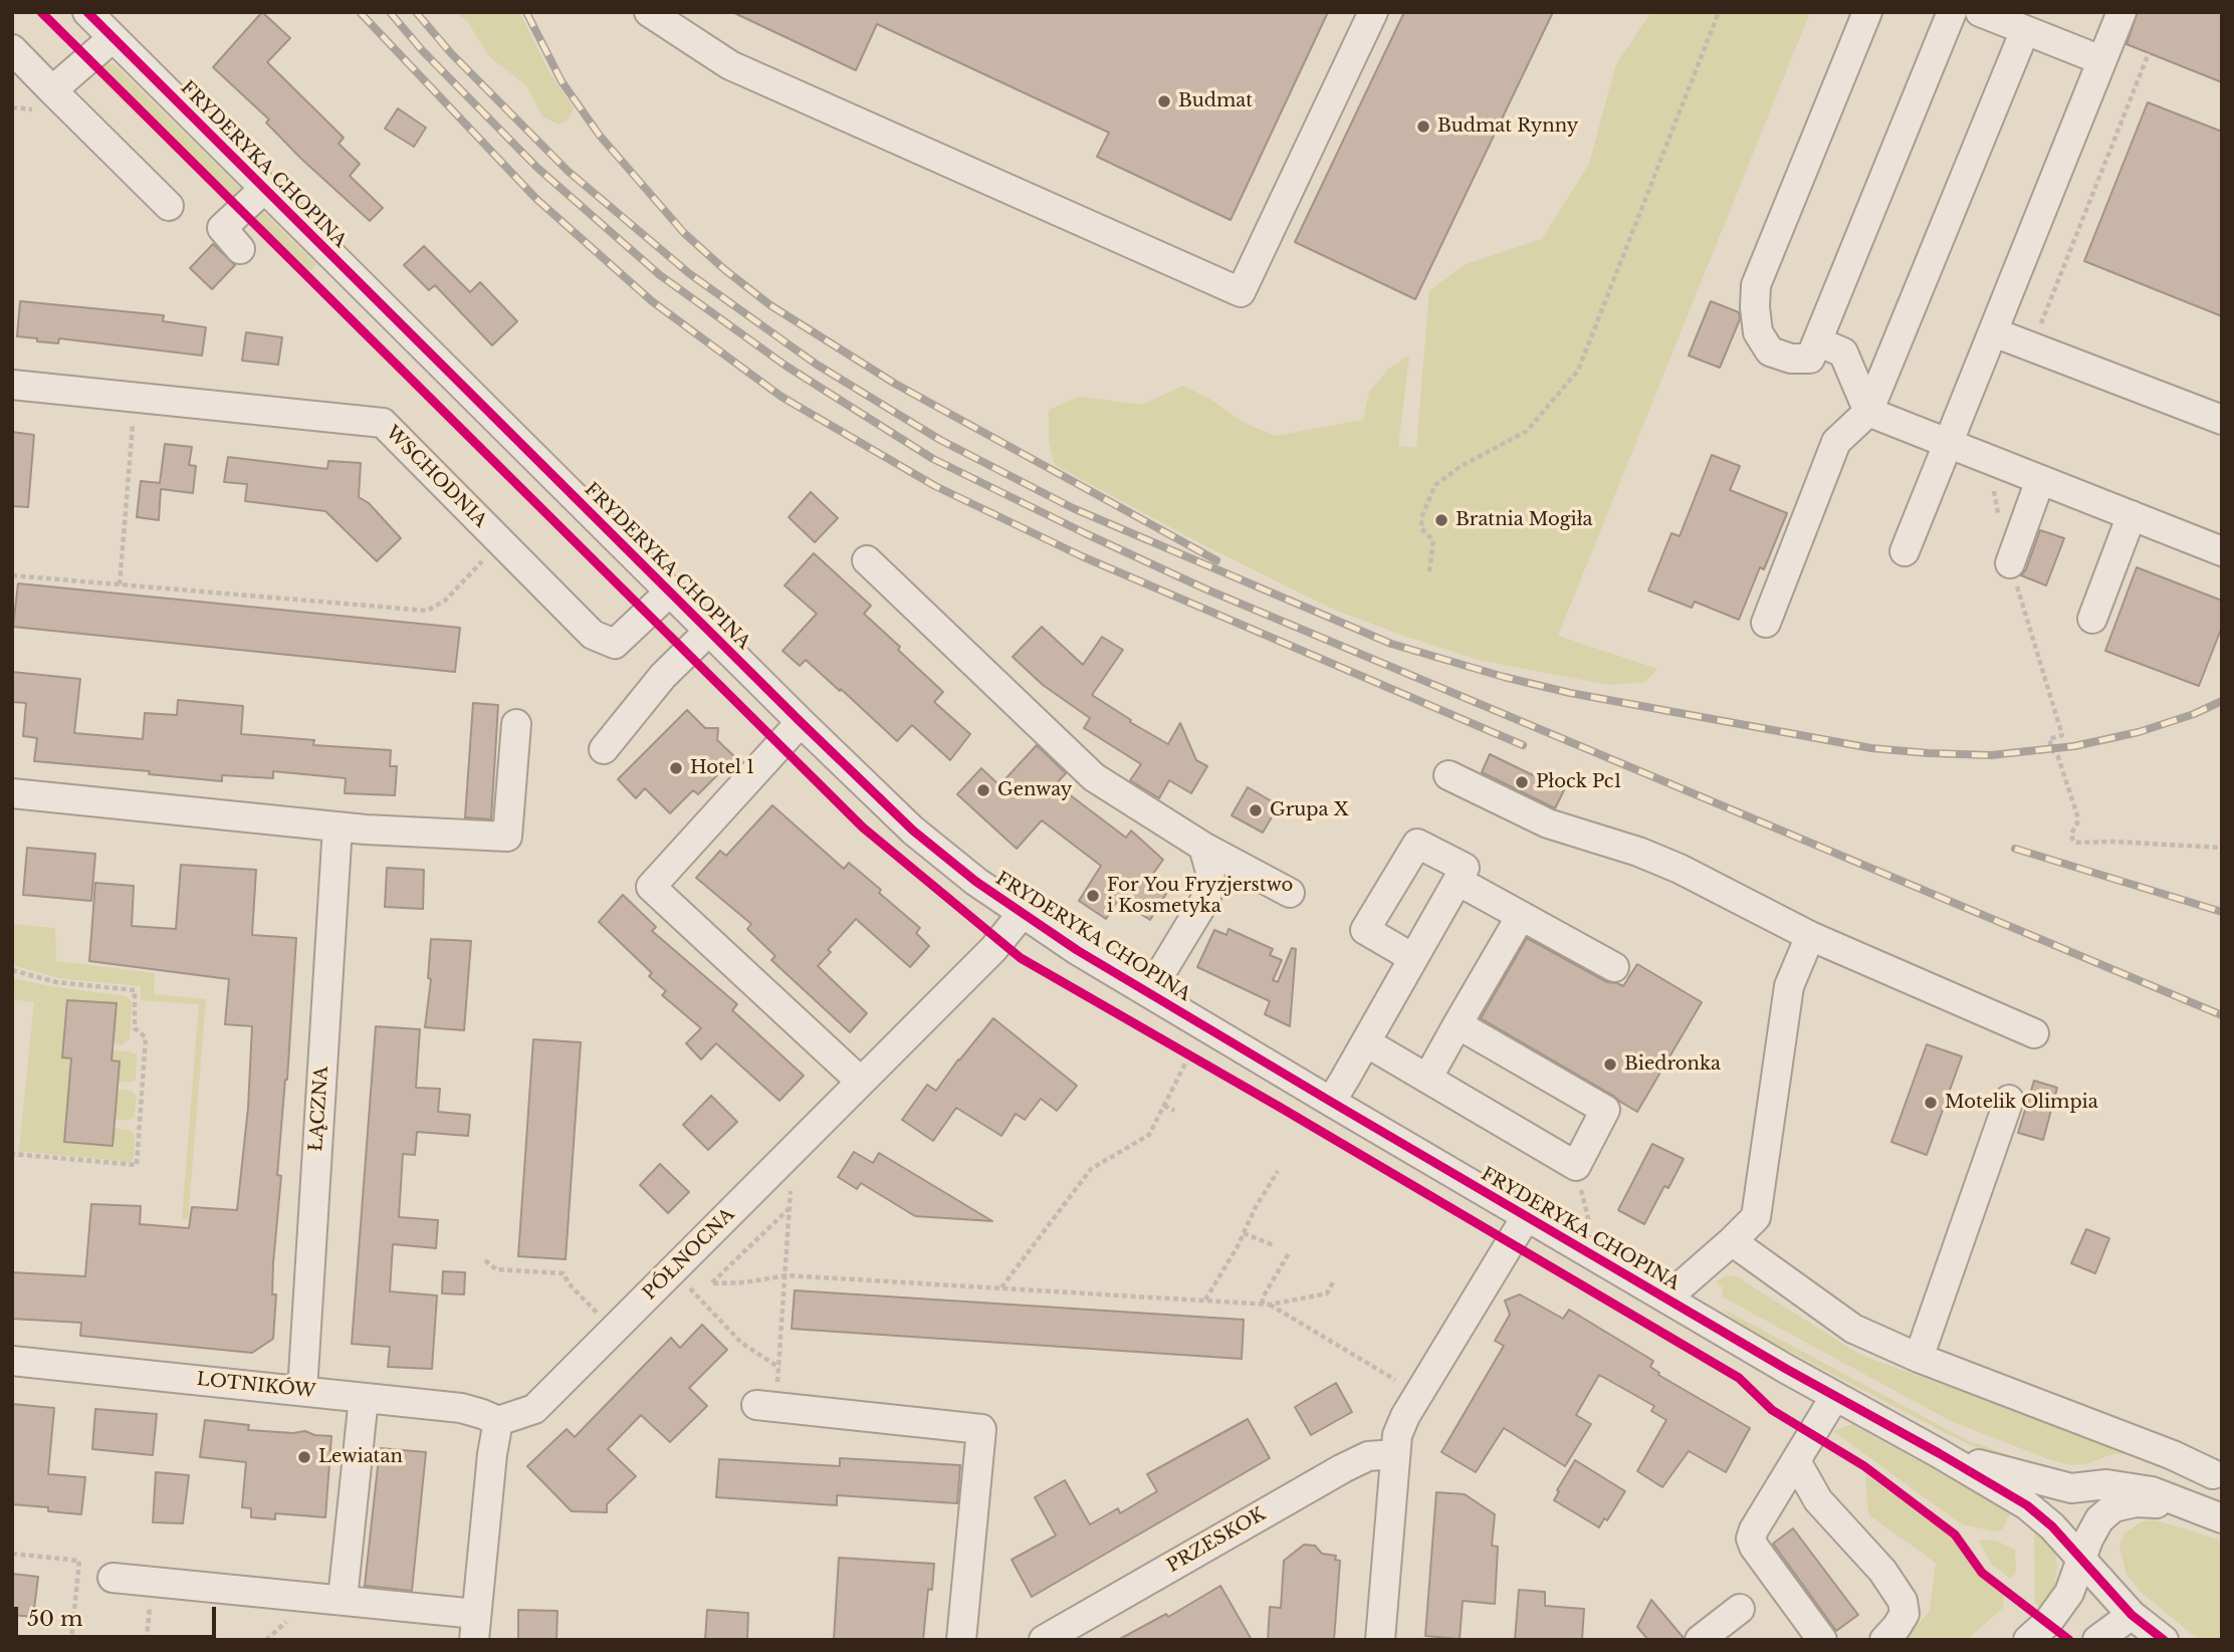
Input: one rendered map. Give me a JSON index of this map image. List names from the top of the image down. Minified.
{"streets":{"street":["FRYDERYKA CHOPINA","WSCHODNIA","ŁĄCZNA","PÓŁNOCNA","LOTNIKÓW","PRZESKOK"]},"crossings":[["FRYDERYKA CHOPINA","WSCHODNIA"],["FRYDERYKA CHOPINA","PÓŁNOCNA"],["ŁĄCZNA","LOTNIKÓW"],["PÓŁNOCNA","LOTNIKÓW"]],"places":["Budmat","Budmat Rynny","Bratnia Mogiła","Hotel 1","Płock Pc1","Genway","Grupa X","For You Fryzjerstwo i Kosmetyka","Biedronka","Motelik Olimpia","Lewiatan"],"scale_bar":"50 m"}
